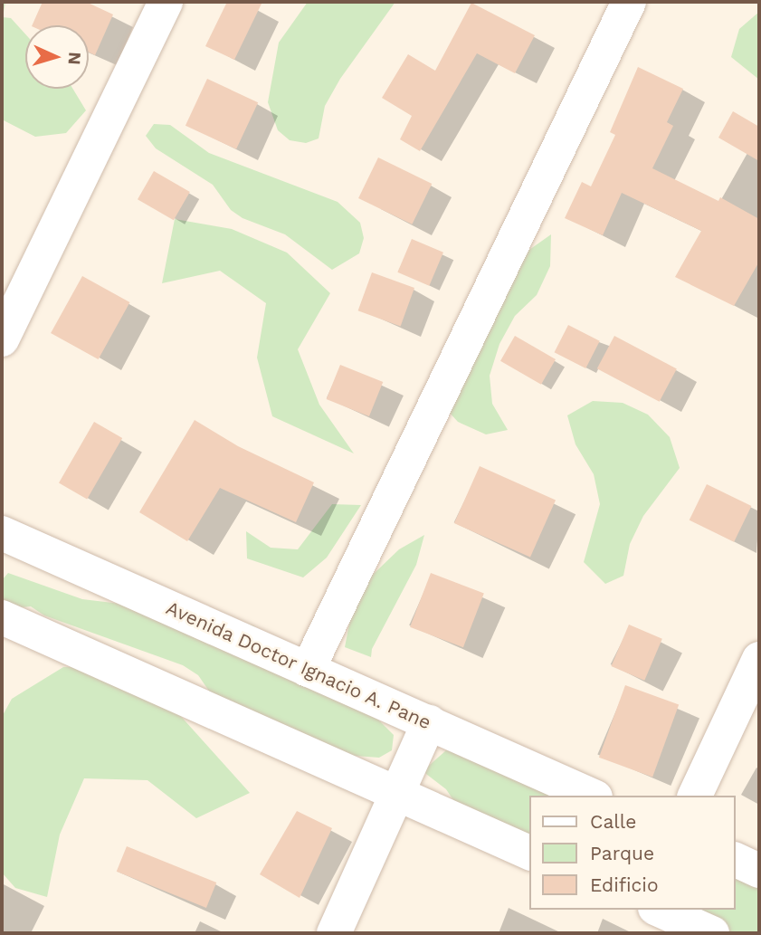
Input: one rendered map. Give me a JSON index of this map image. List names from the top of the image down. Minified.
{"streets":{"street":["Avenida Doctor Ignacio A. Pane"]},"legend":["Calle","Parque","Edificio"],"north":"right"}
